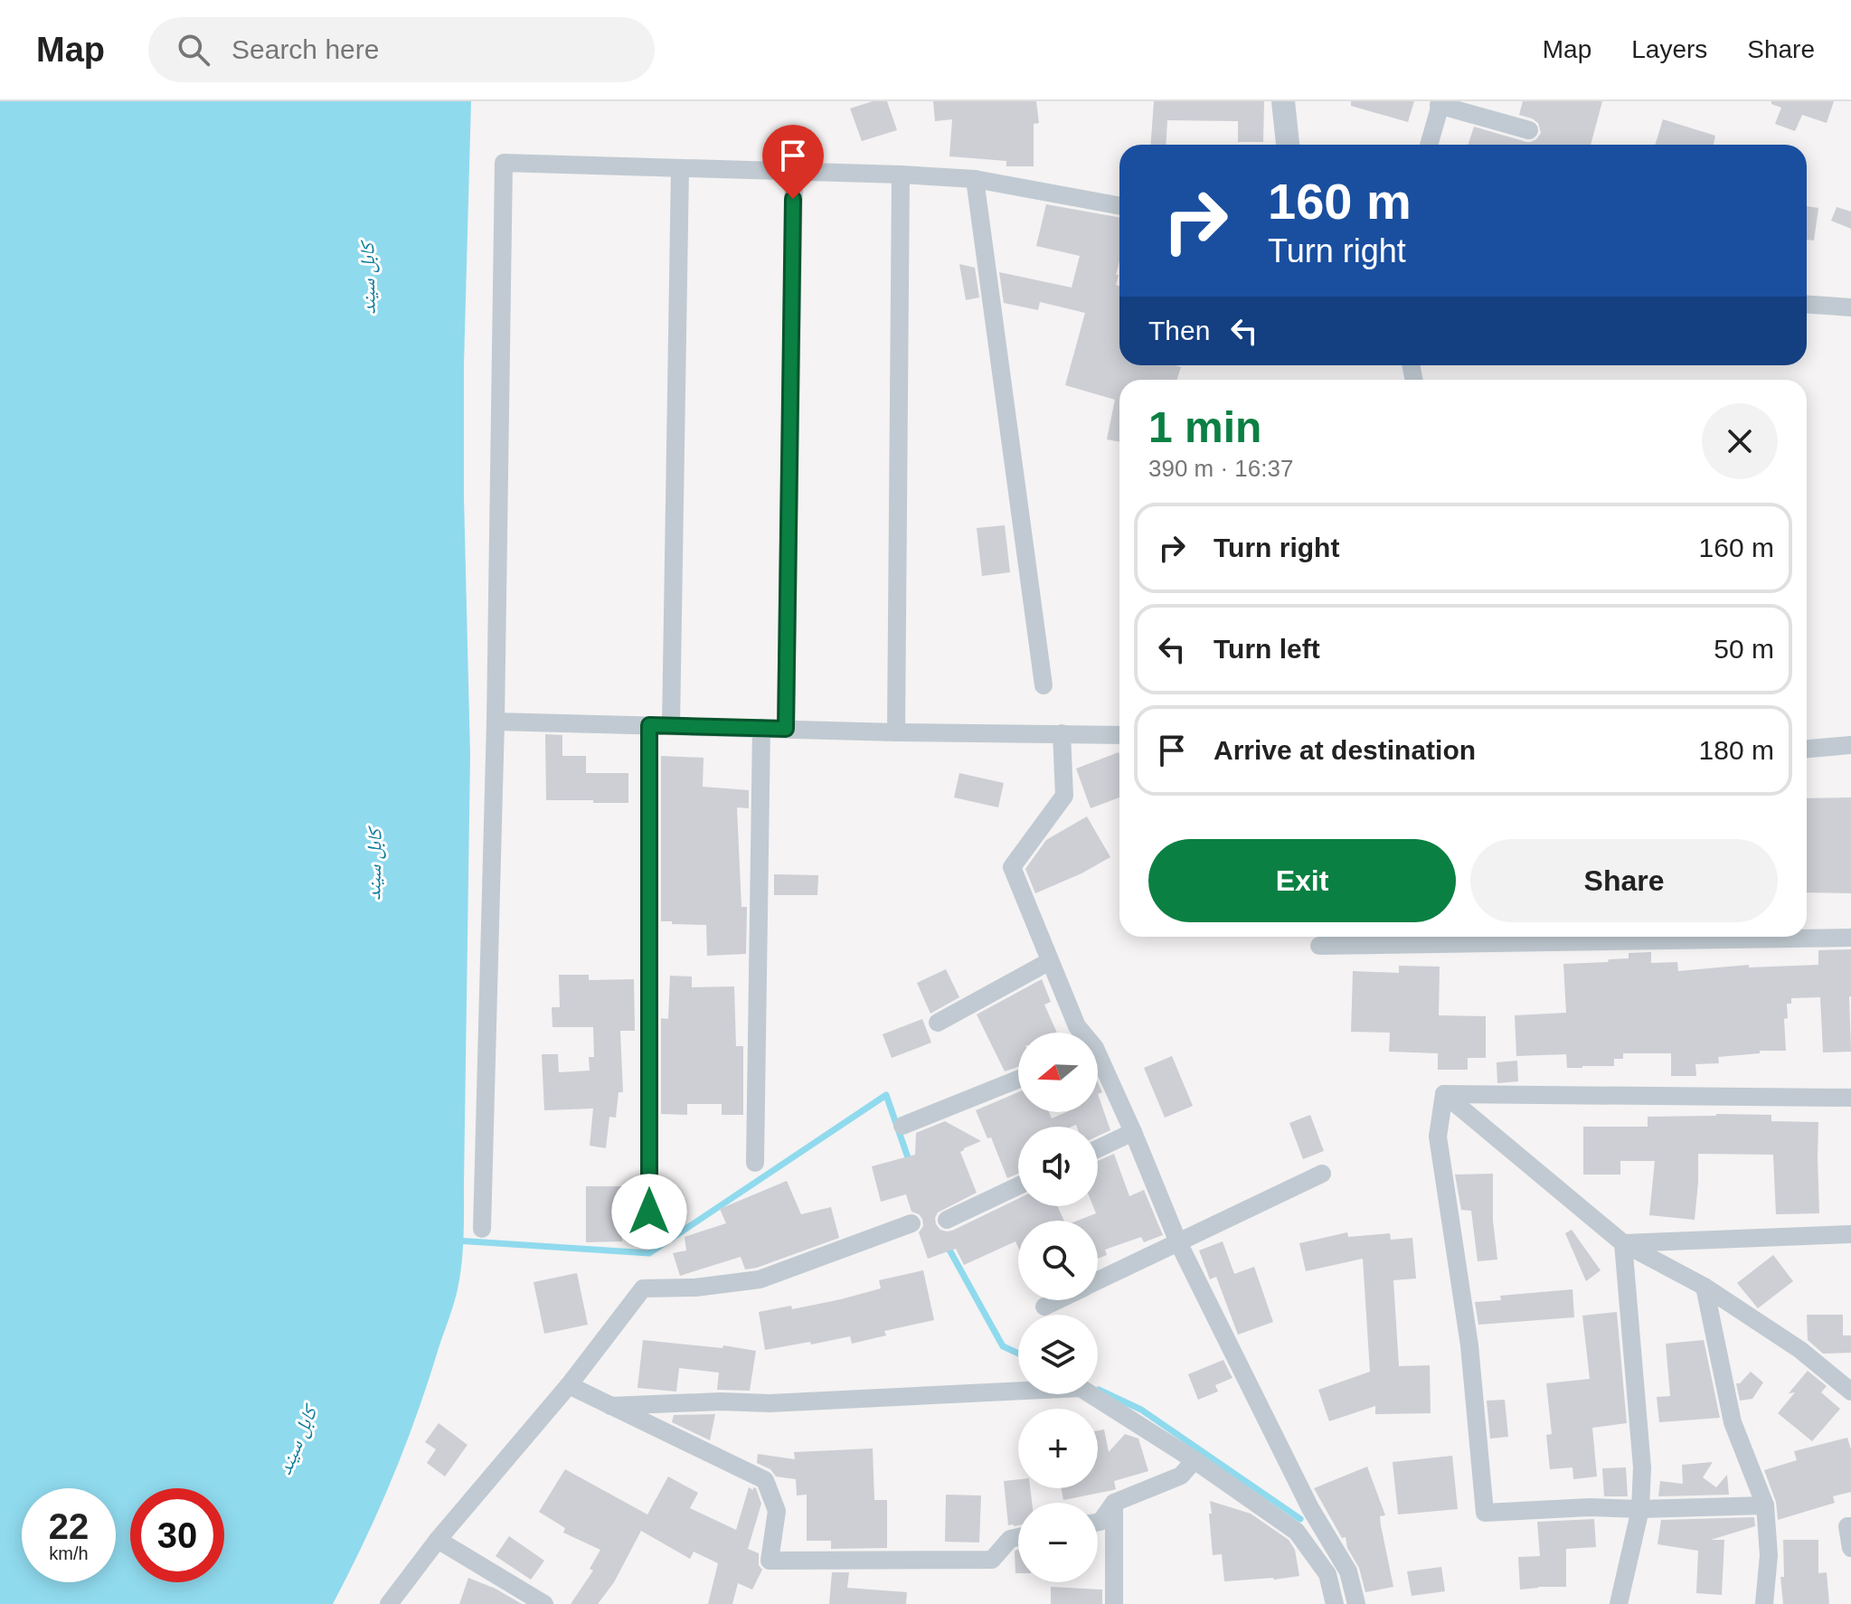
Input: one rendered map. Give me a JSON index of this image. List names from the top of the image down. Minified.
{"water":["کابل سيند"],"north":"left","page":{"header":"Map","search":"Search here","nav":["Map","Layers","Share"],"turn":["160 m","Turn right"],"then":"Then","heading":["1 min","390 m · 16:37"],"list":[{"name":"Turn right","value":"160 m"},{"name":"Turn left","value":"50 m"},{"name":"Arrive at destination","value":"180 m"}],"buttons":["Exit","Share"],"map_buttons":["+","−"],"speed":"22 km/h","limit":"30"}}
